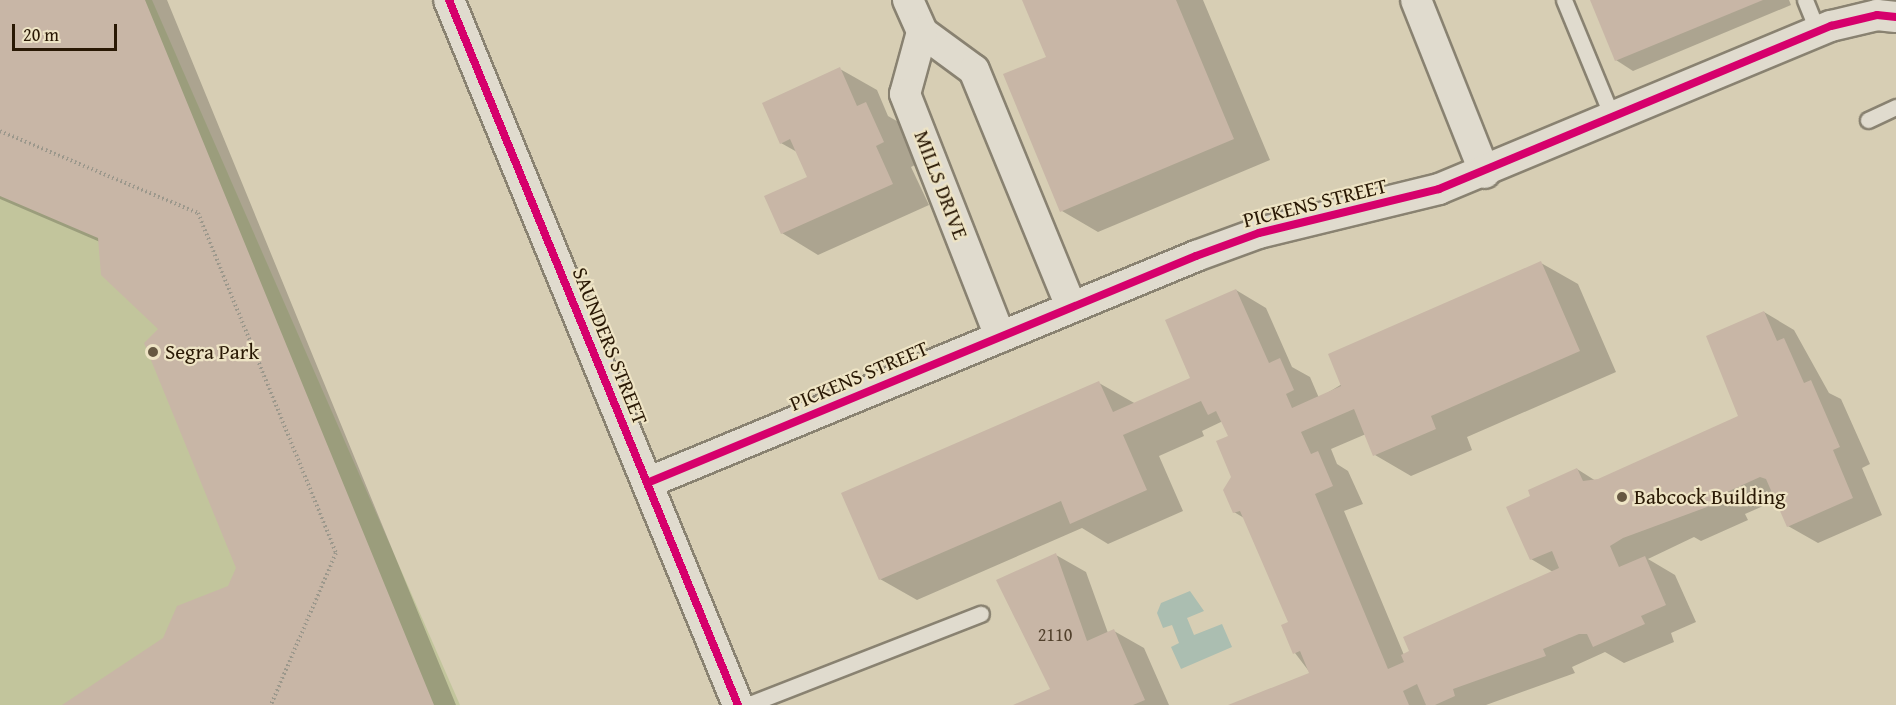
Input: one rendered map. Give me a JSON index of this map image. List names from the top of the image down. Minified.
{"streets":{"street":["MILLS DRIVE","PICKENS STREET","SAUNDERS STREET"]},"crossings":[["MILLS DRIVE","PICKENS STREET"],["PICKENS STREET","SAUNDERS STREET"]],"places":["Segra Park","Babcock Building"],"house_numbers":["2110"],"scale_bar":"20 m"}
